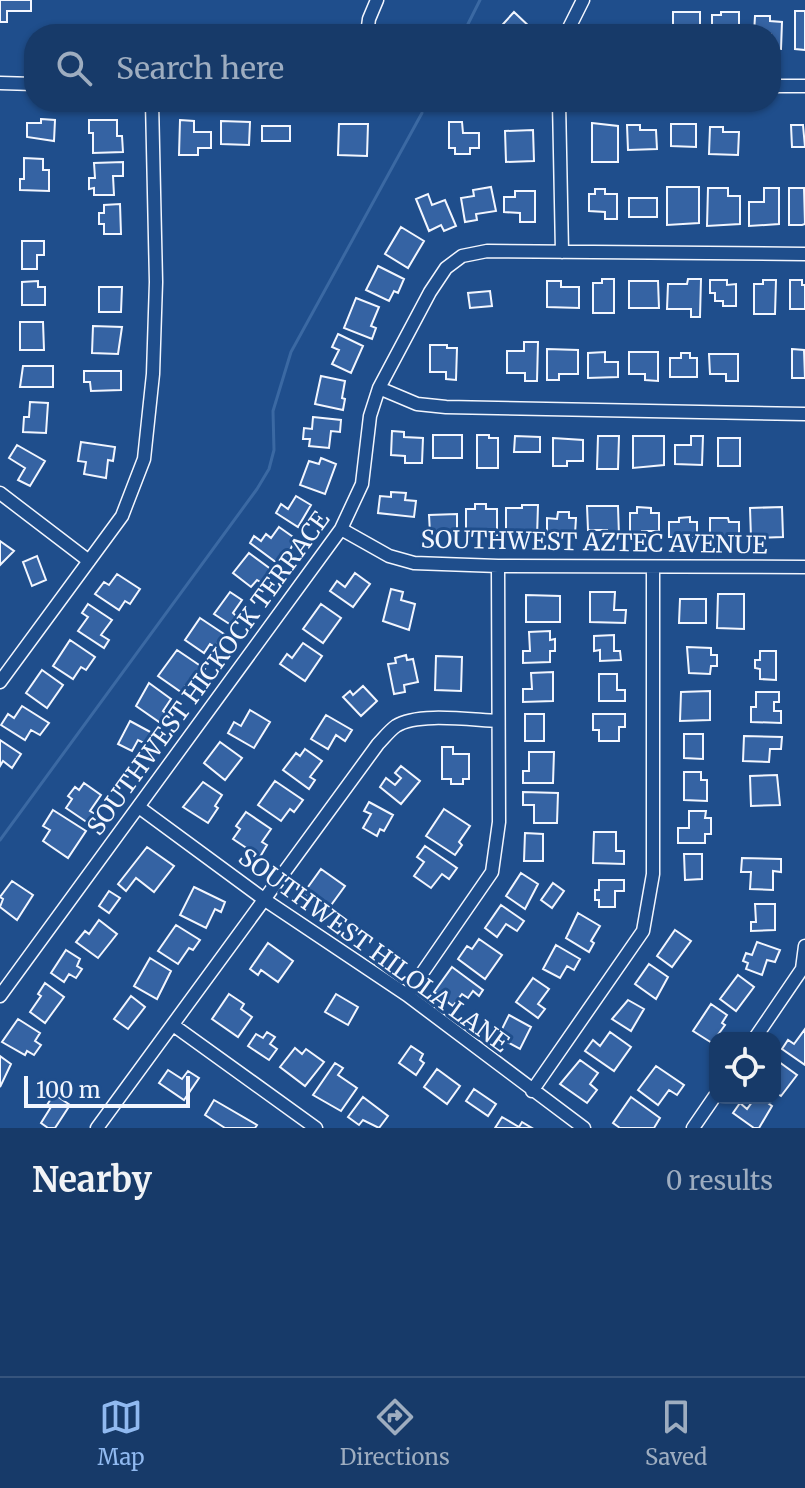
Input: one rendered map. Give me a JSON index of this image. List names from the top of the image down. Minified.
{"streets":{"street":["SOUTHWEST AZTEC AVENUE","SOUTHWEST HICKOCK TERRACE","SOUTHWEST HILOLA LANE"]},"crossings":[["SOUTHWEST AZTEC AVENUE","SOUTHWEST HICKOCK TERRACE"],["SOUTHWEST HICKOCK TERRACE","SOUTHWEST HILOLA LANE"]],"scale_bar":"100 m","page":{"search":"Search here","scale":"100 m","heading":["Nearby","0 results"],"nav":["Map","Directions","Saved"]}}
